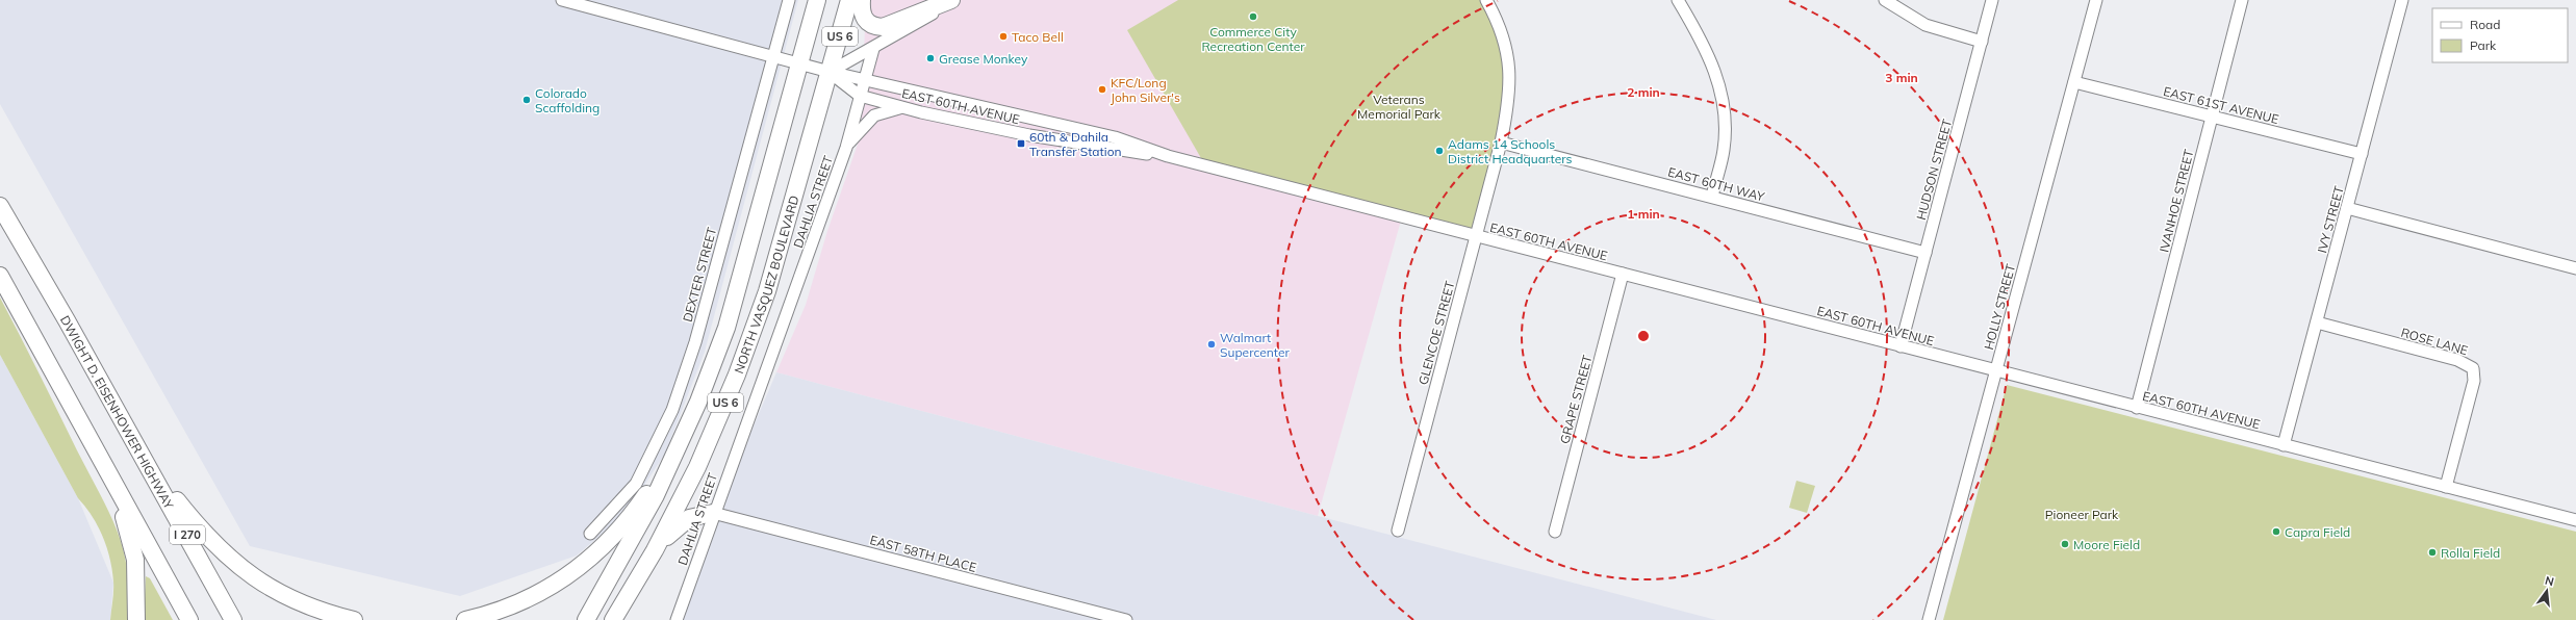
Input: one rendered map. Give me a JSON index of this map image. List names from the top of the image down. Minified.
{"streets":{"highway":["US 6","NORTH VASQUEZ BOULEVARD","DWIGHT D. EISENHOWER HIGHWAY","I 270"],"street":["EAST 61ST AVENUE","EAST 60TH AVENUE","HUDSON STREET","EAST 60TH WAY","IVANHOE STREET","DAHLIA STREET","IVY STREET","DEXTER STREET","HOLLY STREET","GLENCOE STREET","ROSE LANE","GRAPE STREET","EAST 58TH PLACE"]},"crossings":[["EAST 61ST AVENUE","IVANHOE STREET"],["EAST 61ST AVENUE","IVY STREET"],["EAST 61ST AVENUE","HOLLY STREET"],["EAST 60TH AVENUE","HUDSON STREET"],["EAST 60TH AVENUE","IVANHOE STREET"],["EAST 60TH AVENUE","DAHLIA STREET"],["EAST 60TH AVENUE","IVY STREET"],["EAST 60TH AVENUE","DEXTER STREET"],["EAST 60TH AVENUE","NORTH VASQUEZ BOULEVARD"],["EAST 60TH AVENUE","HOLLY STREET"],["EAST 60TH AVENUE","GLENCOE STREET"],["EAST 60TH AVENUE","ROSE LANE"],["EAST 60TH AVENUE","GRAPE STREET"],["HUDSON STREET","EAST 60TH WAY"],["EAST 60TH WAY","GLENCOE STREET"],["DAHLIA STREET","EAST 58TH PLACE"],["IVY STREET","ROSE LANE"]],"parks":["Veterans Memorial Park","Pioneer Park"],"places":{"other":["Commerce City Recreation Center","Taco Bell","Grease Monkey","KFC/Long John Silver's","Colorado Scaffolding","Adams 14 Schools District Headquarters","Walmart Supercenter","Capra Field","Moore Field","Rolla Field"],"transit":["60th & Dahila Transfer Station"]},"legend":["Road","Park"],"north":"top","rings":["3 min","2 min","1 min"]}
